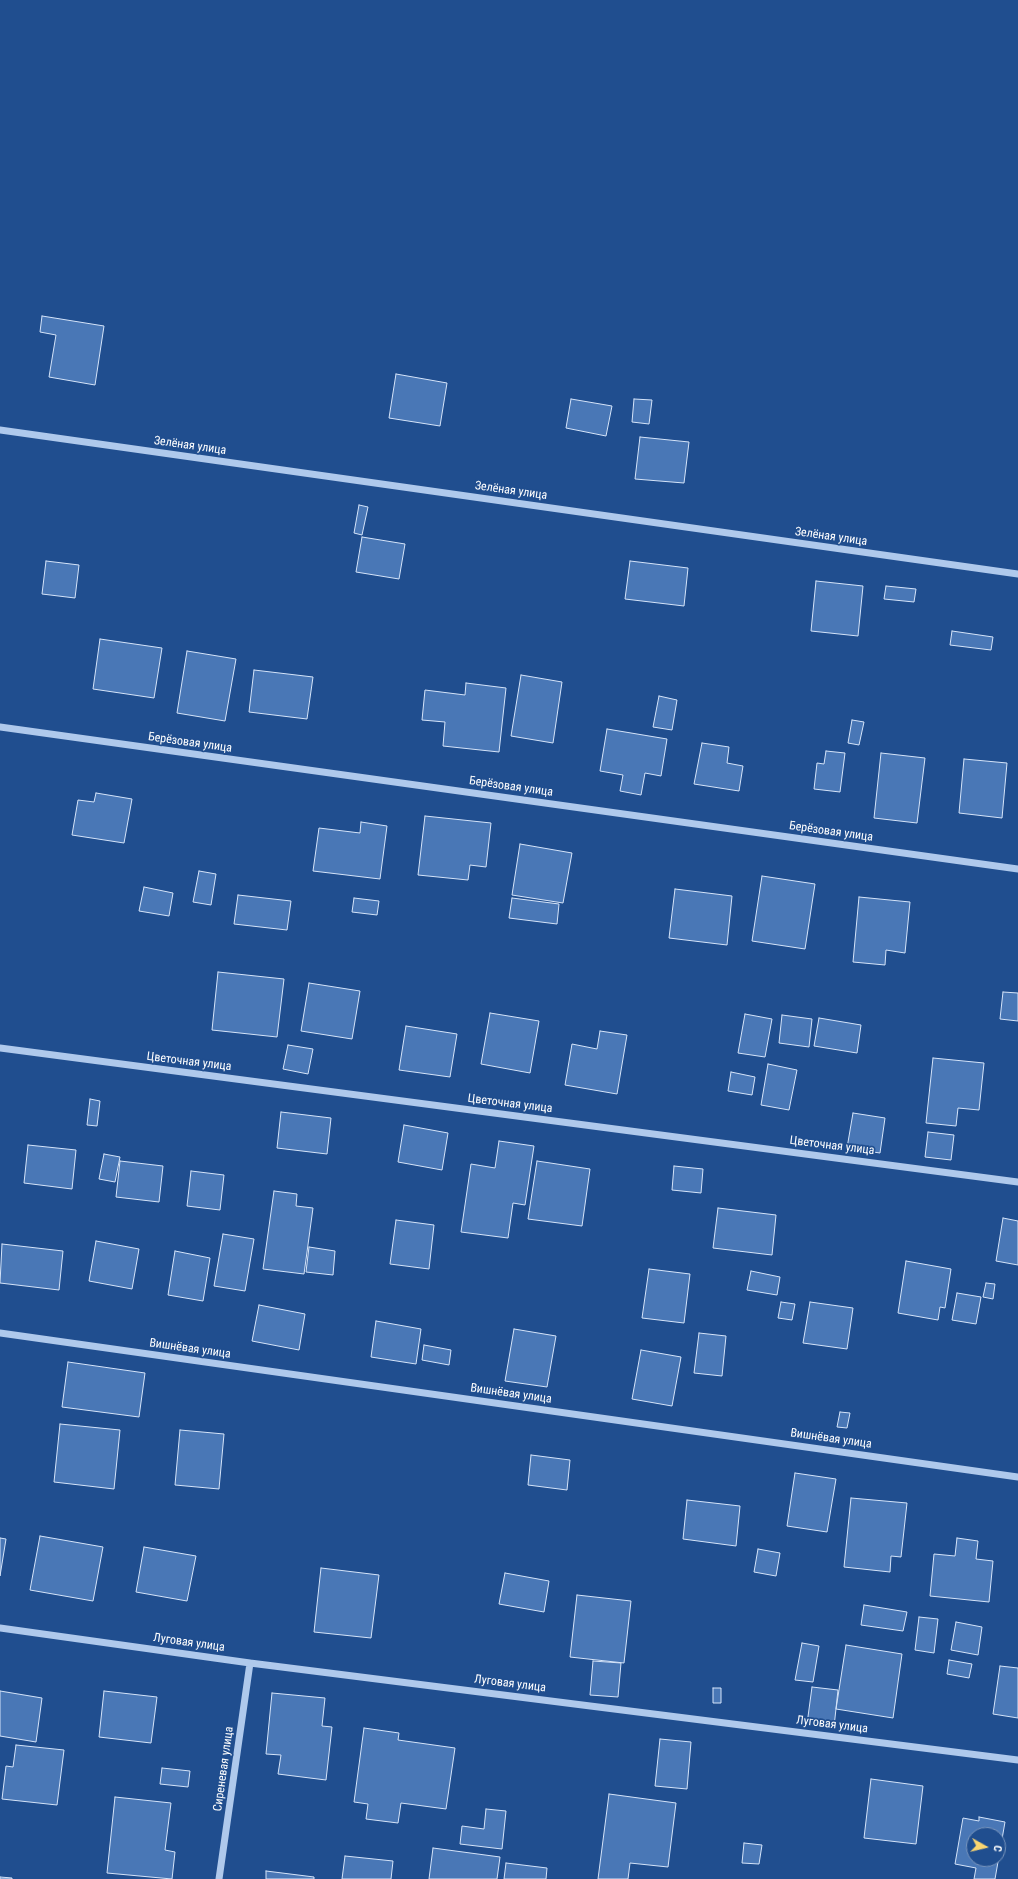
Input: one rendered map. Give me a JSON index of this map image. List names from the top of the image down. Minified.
{"streets":{"street":["Зелёная улица","Берёзовая улица","Цветочная улица","Вишнёвая улица","Луговая улица","Сиреневая улица"]},"crossings":[["Луговая улица","Сиреневая улица"]],"north":"right"}
